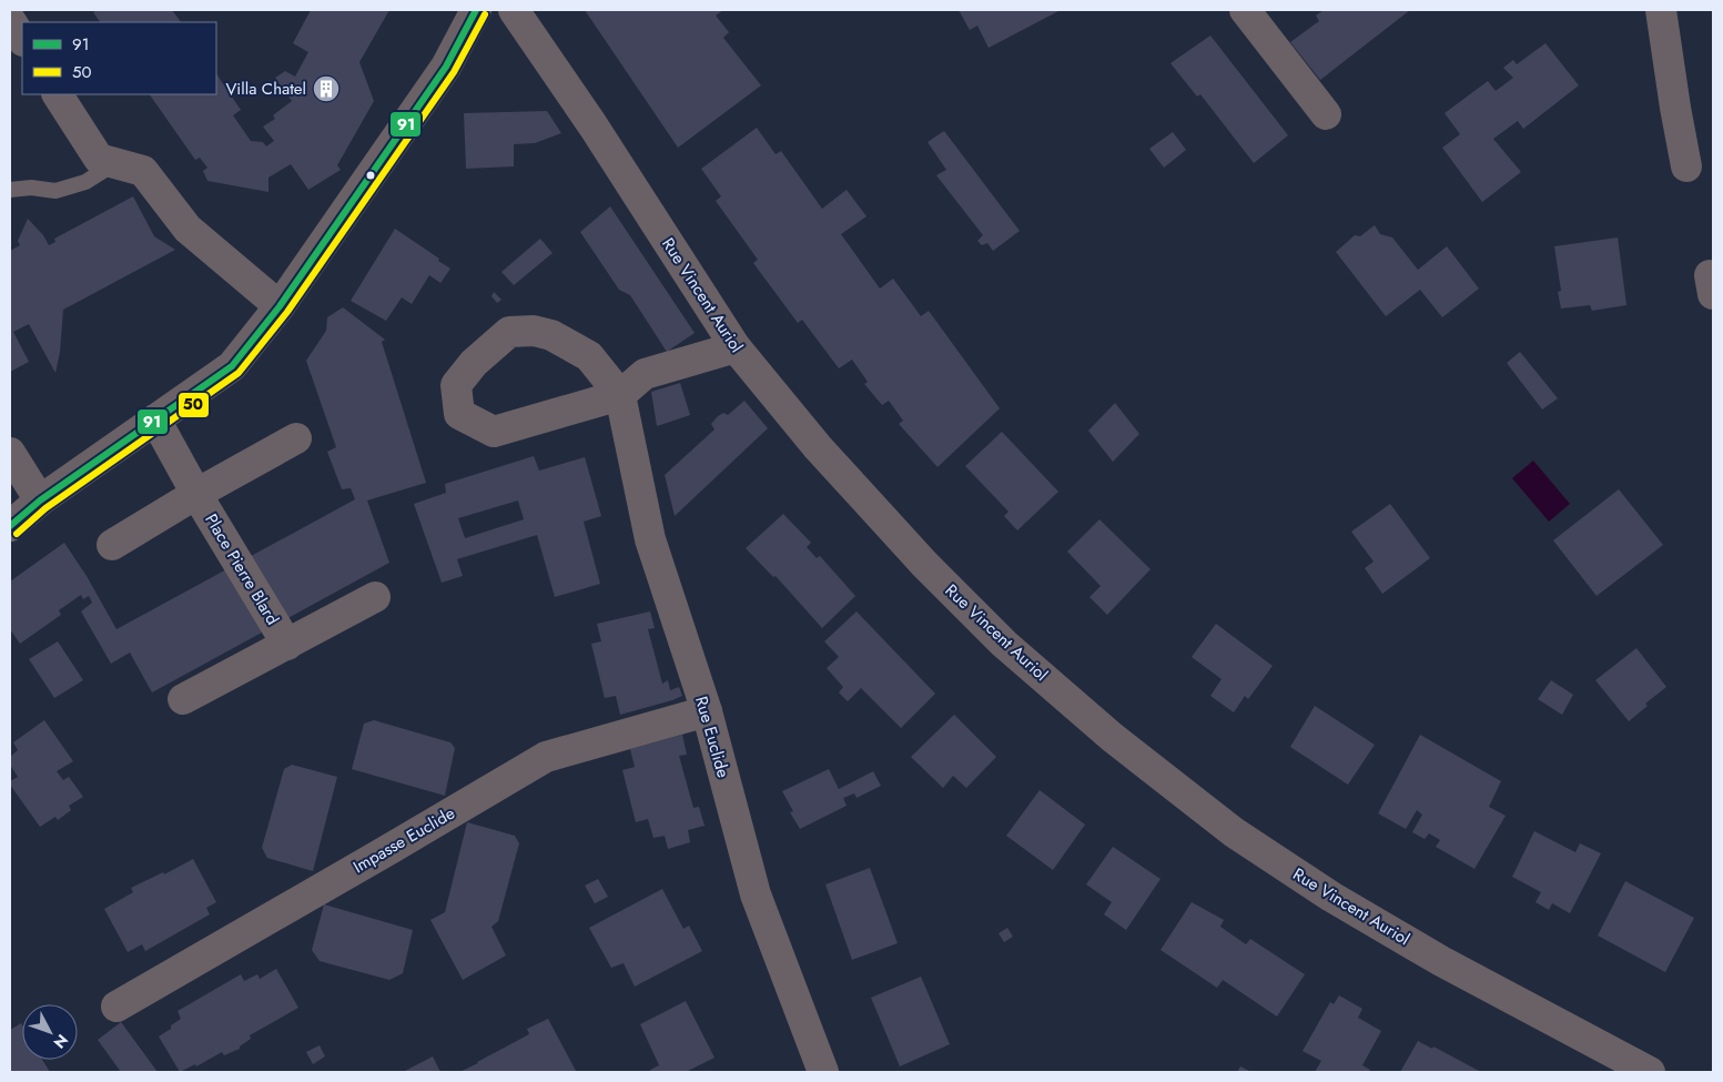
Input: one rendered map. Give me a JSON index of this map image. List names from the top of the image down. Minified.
{"streets":{"street":["Rue Vincent Auriol","Place Pierre Blard","Rue Euclide","Impasse Euclide"]},"crossings":[["Rue Vincent Auriol","Rue Euclide"],["Rue Euclide","Impasse Euclide"]],"places":{"building":["Villa Chatel"]},"lines":["transit line 91","transit line 50"],"legend":["91","50"],"north":"bottom right"}
